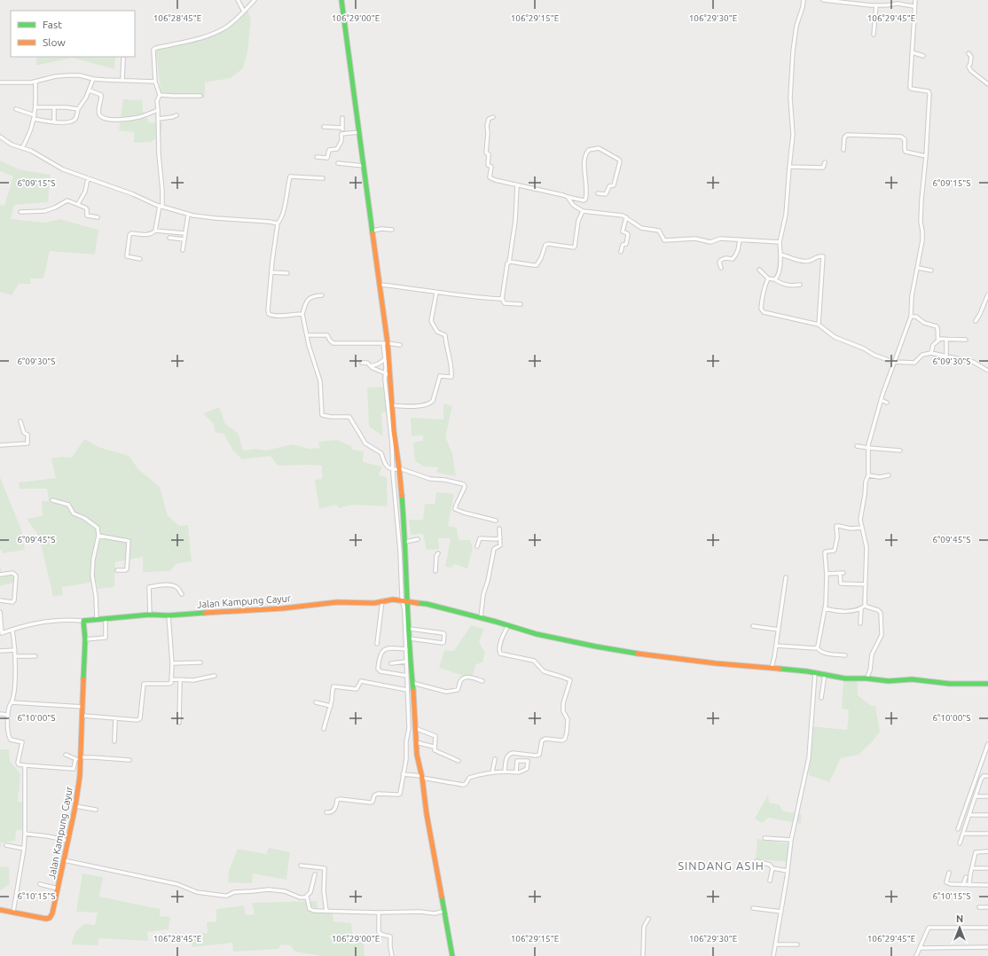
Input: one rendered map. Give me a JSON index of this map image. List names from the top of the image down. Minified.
{"streets":{"street":["Jalan Kampung Cayur"]},"districts":["SINDANG ASIH"],"legend":["Fast","Slow"],"north":"top","coordinates":["106°28'45\"E","106°29'00\"E","106°29'15\"E","106°29'30\"E","106°29'45\"E","6°09'15\"S","6°09'30\"S","6°09'45\"S","6°10'00\"S","6°10'15\"S"]}
